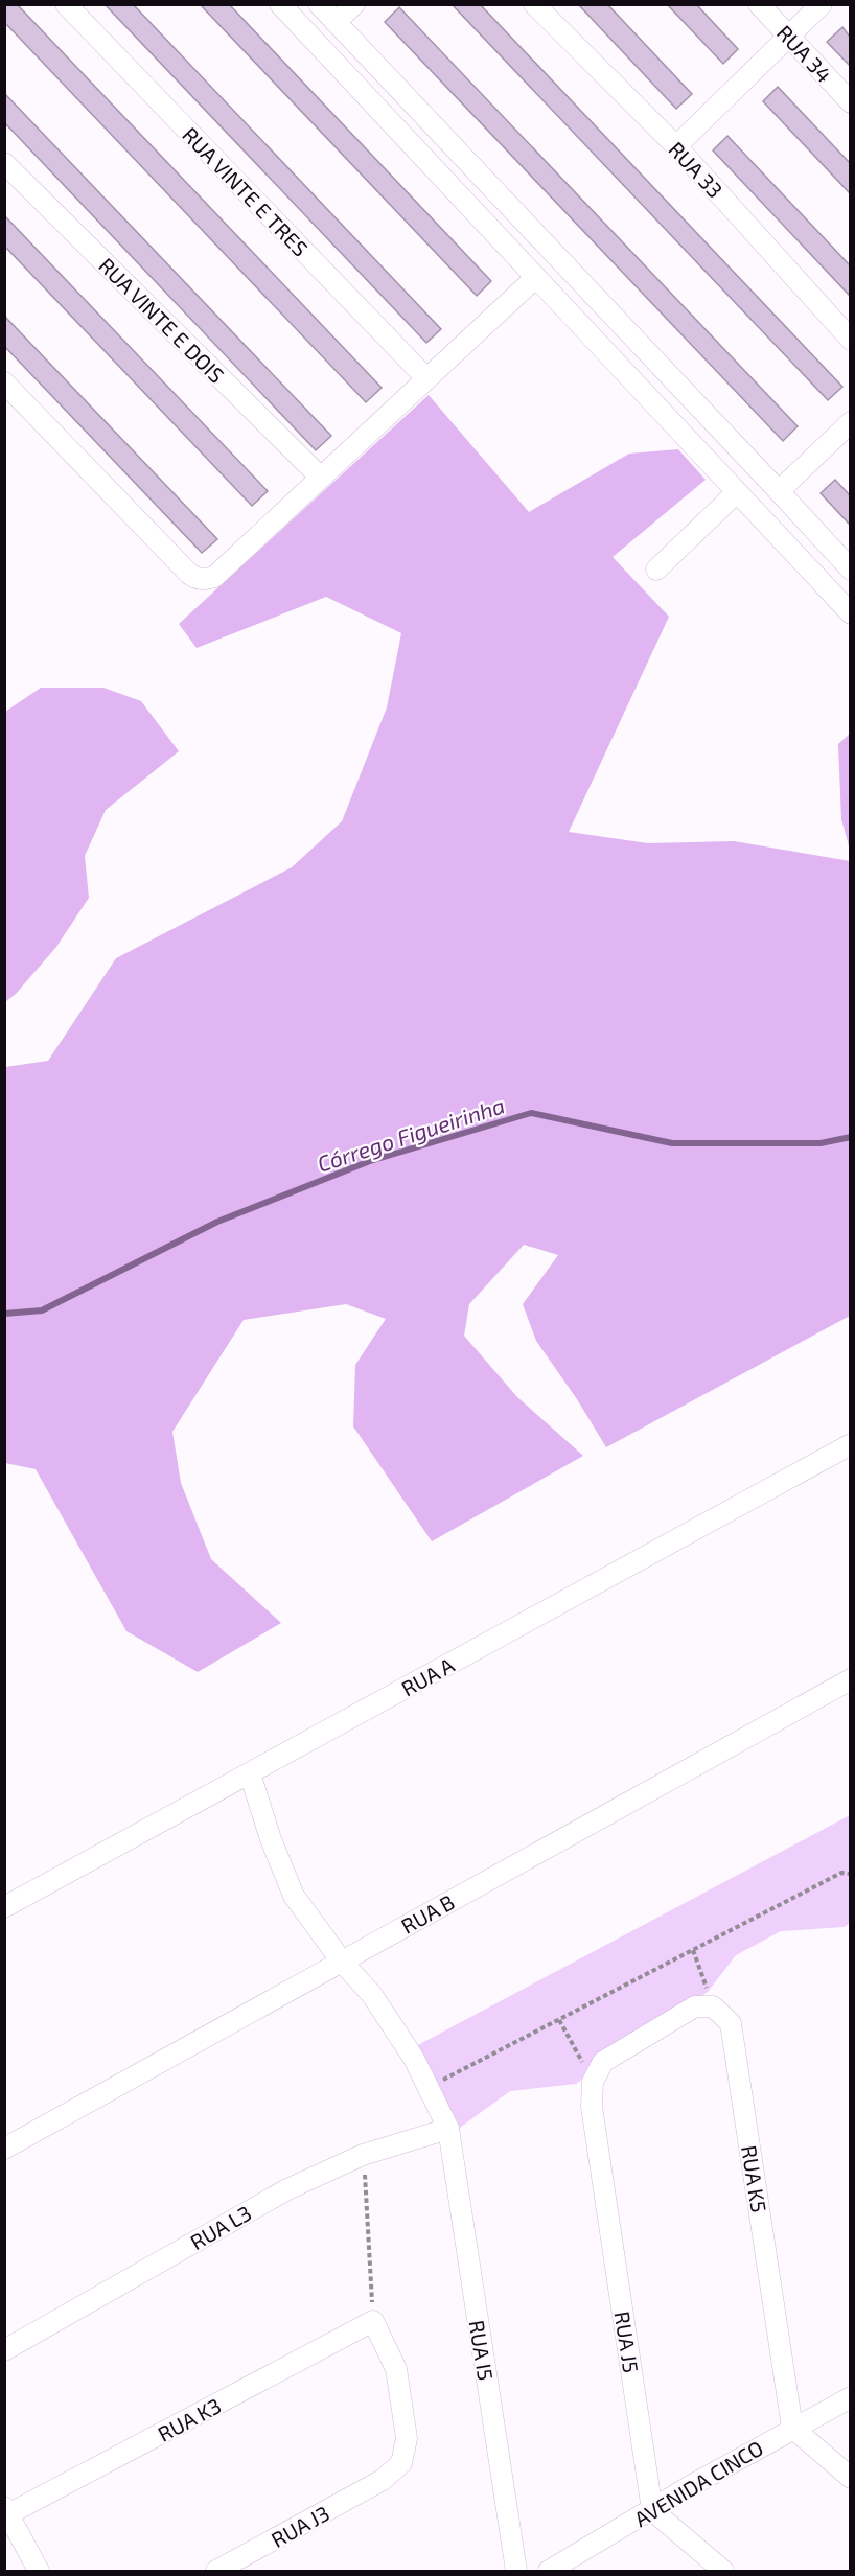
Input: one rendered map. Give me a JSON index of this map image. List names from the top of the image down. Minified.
{"streets":{"street":["RUA 34","RUA 33","RUA VINTE E TRES","RUA VINTE E DOIS","RUA A","RUA B","RUA K5","RUA L3","RUA J5","RUA I5","RUA K3","AVENIDA CINCO","RUA J3"]},"crossings":[["RUA A","RUA I5"],["RUA B","RUA I5"],["RUA K5","AVENIDA CINCO"],["RUA L3","RUA I5"],["RUA J5","AVENIDA CINCO"],["RUA K3","RUA J3"]],"water":["Córrego Figueirinha"]}
